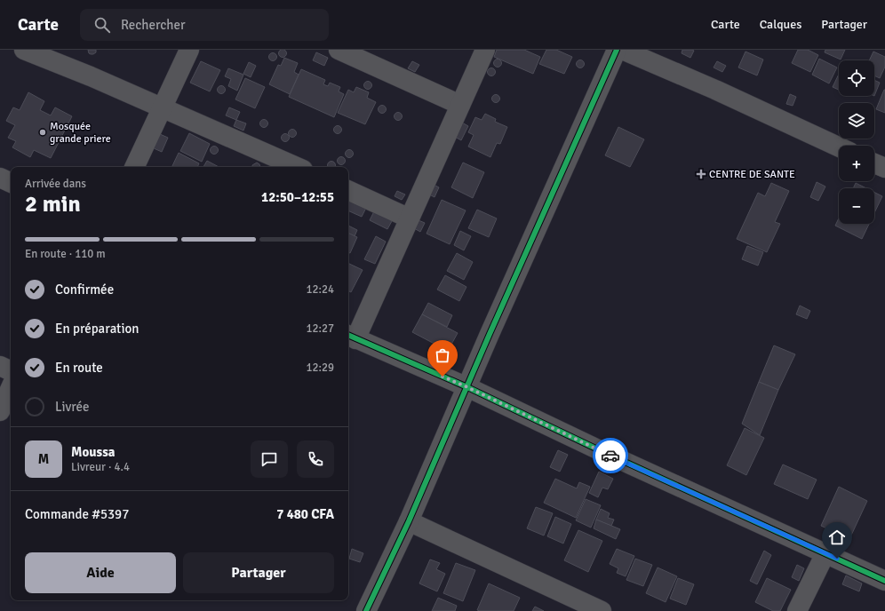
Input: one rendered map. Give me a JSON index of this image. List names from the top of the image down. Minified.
{"places":{"other":["Mosquée grande priere"],"health":["CENTRE DE SANTE"]},"page":{"header":"Carte","search":"Rechercher","nav":["Carte","Calques","Partager"],"map_buttons":["+","−"],"heading":["2 min","Arrivée dans","12:50–12:55"],"panel":["Moussa","Livreur · 4.4","Commande #5397","7 480 CFA"],"bar":"En route · 110 m","list":[["Confirmée","12:24"],["En préparation","12:27"],["En route","12:29"],"Livrée"],"round":"M","buttons":["Aide","Partager"]}}
